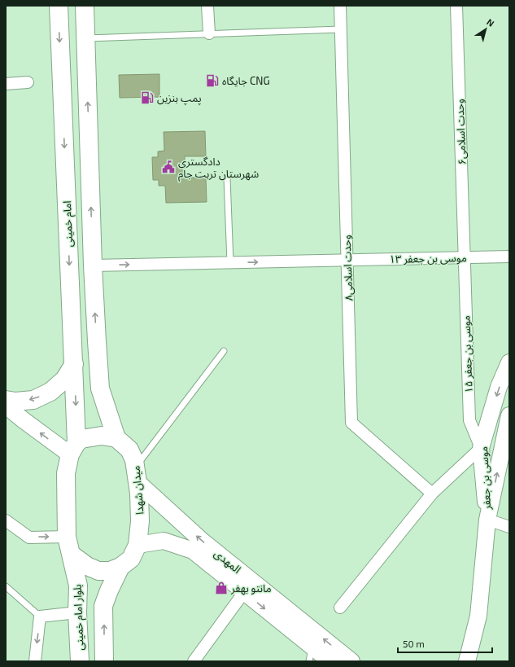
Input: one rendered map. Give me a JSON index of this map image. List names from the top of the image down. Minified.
{"streets":{"main road":["امام خمینی","موسی بن جعفر","میدان شهدا","المهدی","بلوار امام خمینی"],"street":["وحدت اسلامی۶","موسی بن جعفر ۱۳","وحدت اسلامی۸","موسی بن جعفر ۱۵"]},"crossings":[["وحدت اسلامی۶","موسی بن جعفر ۱۳"],["وحدت اسلامی۶","موسی بن جعفر ۱۵"],["امام خمینی","میدان شهدا"],["امام خمینی","المهدی"],["امام خمینی","بلوار امام خمینی"],["موسی بن جعفر ۱۳","وحدت اسلامی۸"],["موسی بن جعفر ۱۳","موسی بن جعفر ۱۵"],["موسی بن جعفر ۱۵","موسی بن جعفر"],["میدان شهدا","المهدی"],["میدان شهدا","بلوار امام خمینی"],["المهدی","بلوار امام خمینی"]],"one_way":["موسی بن جعفر ۱۳"],"places":{"fuel station":["جایگاه CNG","پمپ بنزین"],"public building":["دادگستری شهرستان تربت جام"],"shop":["مانتو بهفر"]},"scale_bar":"50 m","north":"top right"}
